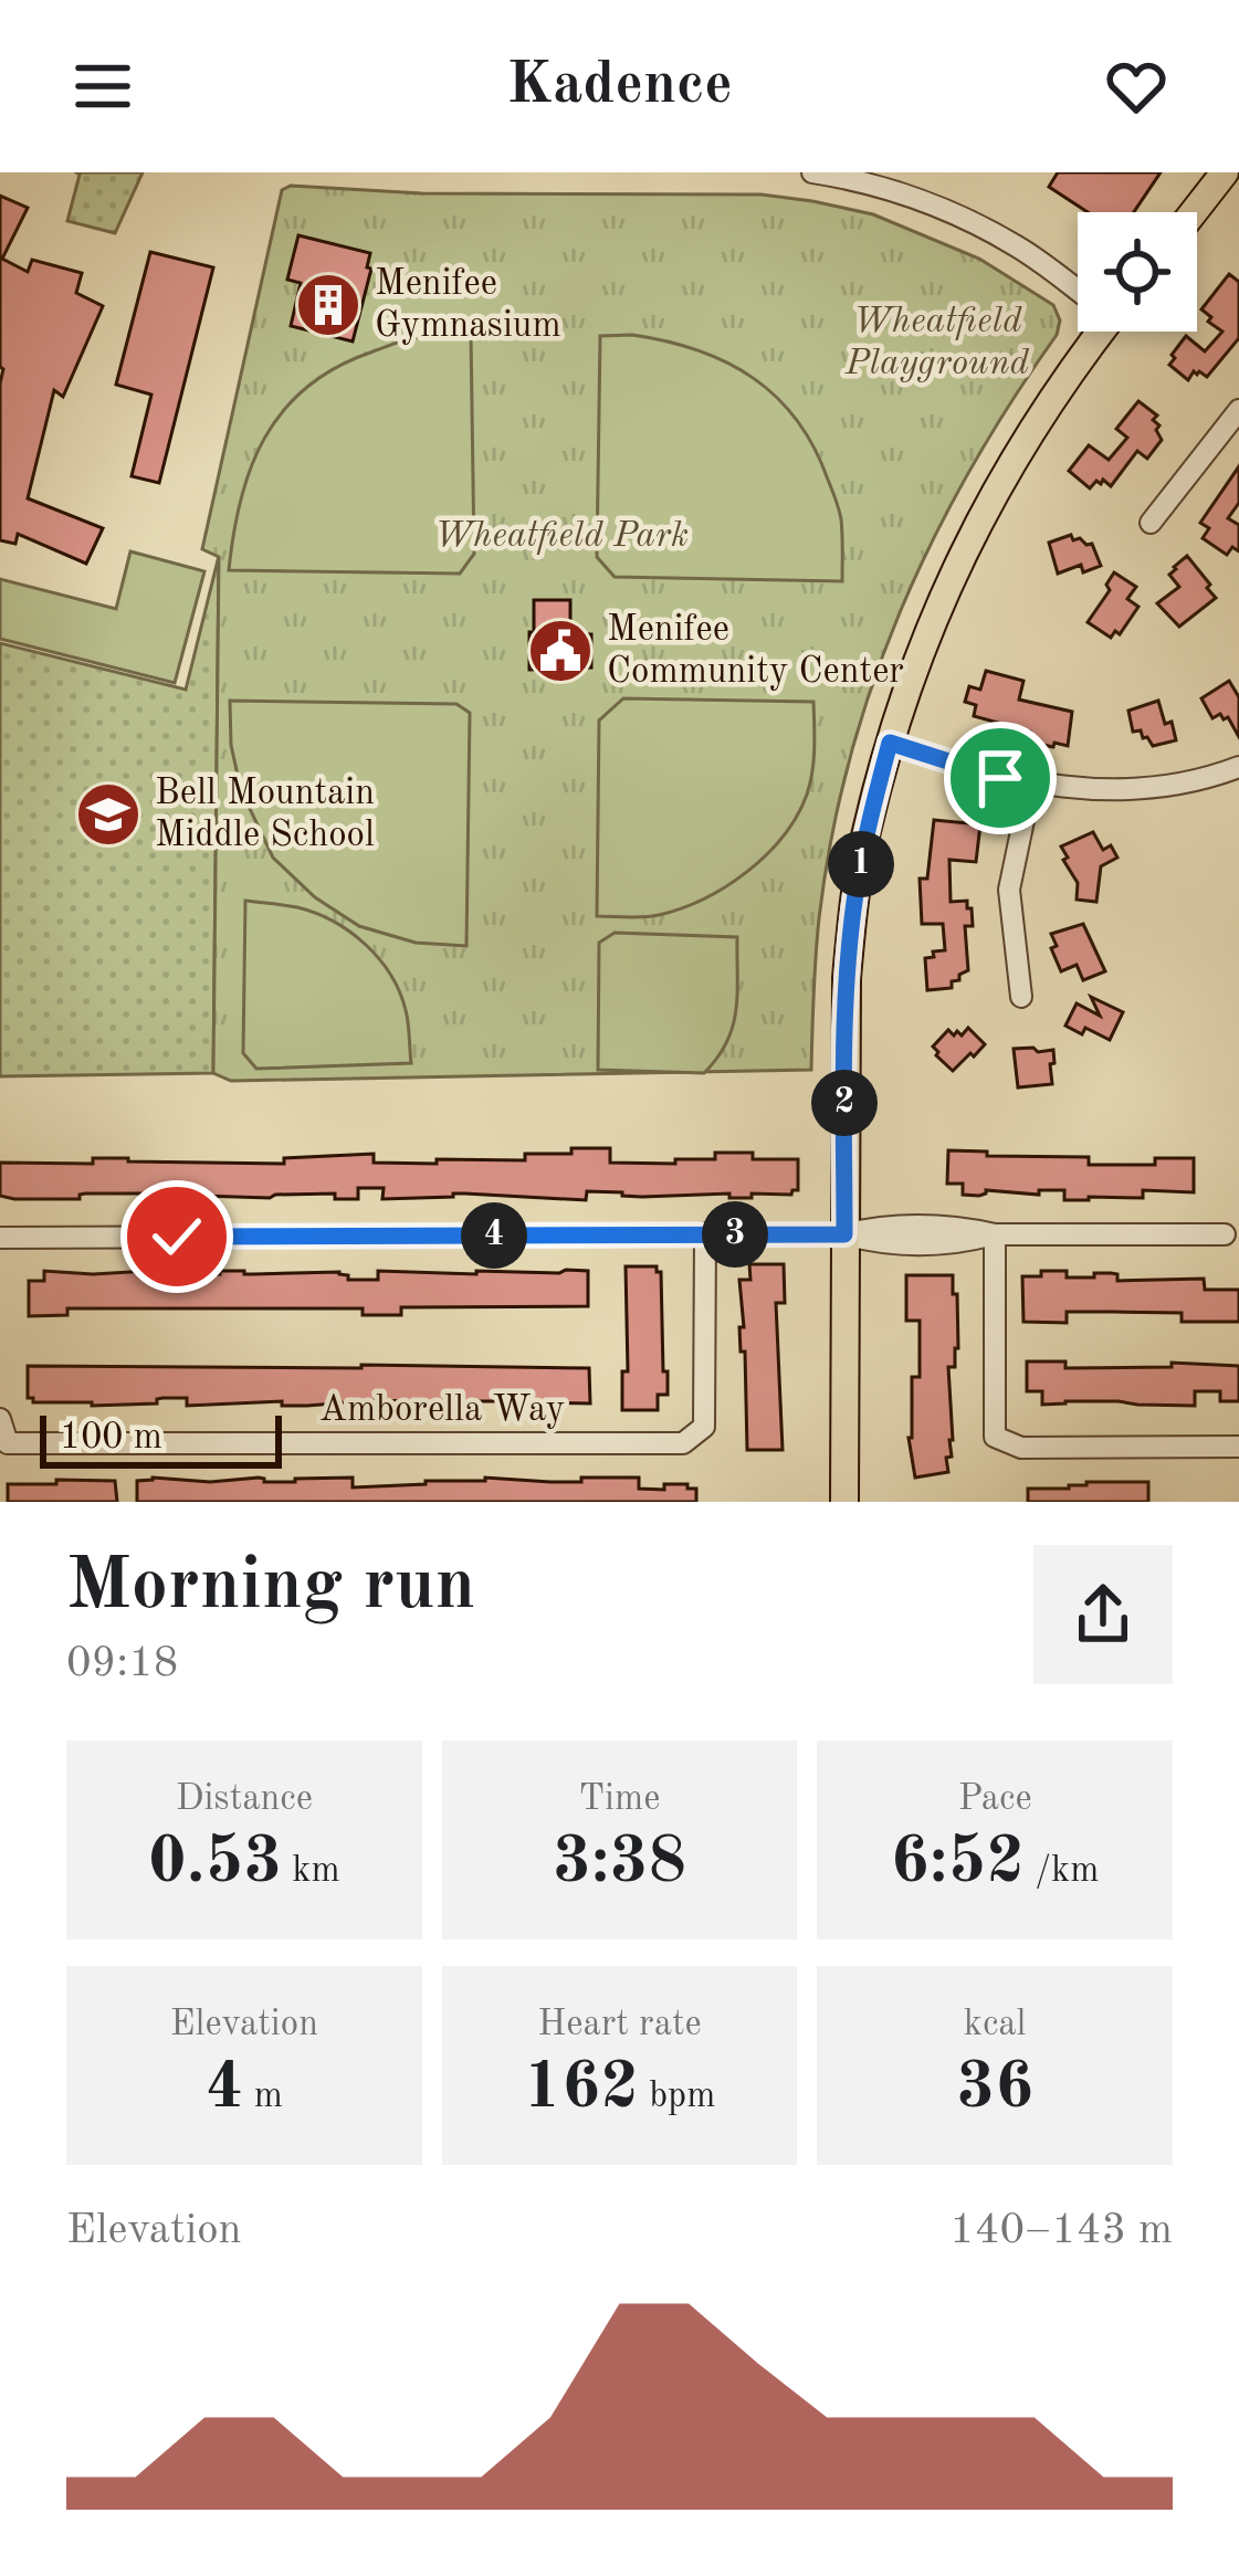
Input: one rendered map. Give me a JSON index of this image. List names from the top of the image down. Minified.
{"streets":{"street":["Amborella Way"]},"parks":["Wheatfield Playground","Wheatfield Park"],"places":{"building":["Menifee Gymnasium"],"public building":["Menifee Community Center"],"school or university":["Bell Mountain Middle School"]},"scale_bar":"100 m","page":{"header":"Kadence","pins":["1","2","3","4"],"scale":"100 m","heading":["Morning run","09:18"],"stats":[["Distance","0.53 km"],["Time","3:38"],["Pace","6:52 /km"],["Elevation","4 m"],["Heart rate","162 bpm"],["kcal","36"]],"chart":["Elevation","140–143 m"]}}
